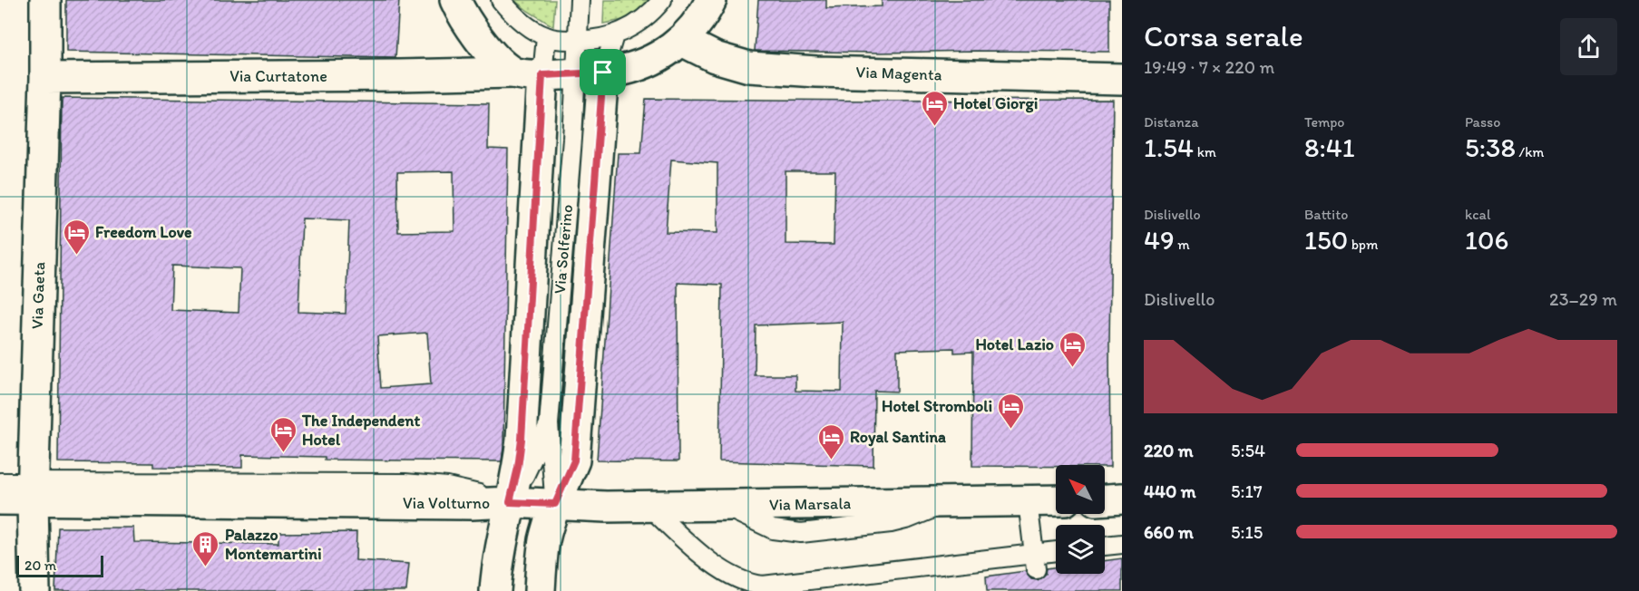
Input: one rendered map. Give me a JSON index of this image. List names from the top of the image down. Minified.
{"streets":{"street":["Via Magenta","Via Curtatone","Via Solferino","Via Gaeta","Via Volturno","Via Marsala"]},"crossings":[["Via Magenta","Via Curtatone"],["Via Curtatone","Via Solferino"],["Via Curtatone","Via Gaeta"],["Via Solferino","Via Volturno"],["Via Solferino","Via Marsala"],["Via Gaeta","Via Volturno"],["Via Volturno","Via Marsala"]],"places":{"hotel":["Hotel Giorgi","Freedom Love","Hotel Lazio","Hotel Stromboli","The Independent Hotel","Royal Santina"],"building":["Palazzo Montemartini"]},"scale_bar":"20 m","north":"top left","page":{"heading":["Corsa serale","19:49 · 7 × 220 m"],"stats":[["Distanza","1.54 km"],["Tempo","8:41"],["Passo","5:38 /km"],["Dislivello","49 m"],["Battito","150 bpm"],["kcal","106"]],"chart":["Dislivello","23–29 m"],"list":[{"name":"220 m","note":"5:54"},{"name":"440 m","note":"5:17"},{"name":"660 m","note":"5:15"}],"scale":"20 m"}}
